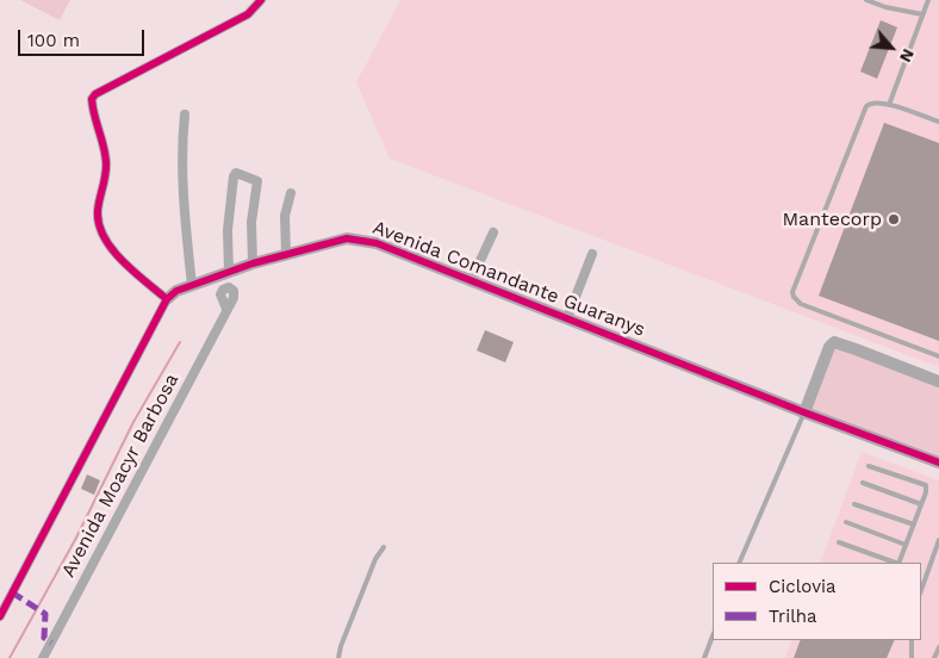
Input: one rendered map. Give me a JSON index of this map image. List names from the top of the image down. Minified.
{"streets":{"street":["Avenida Comandante Guaranys","Avenida Moacyr Barbosa"]},"places":["Mantecorp"],"legend":["Ciclovia","Trilha"],"scale_bar":"100 m","north":"bottom right"}
